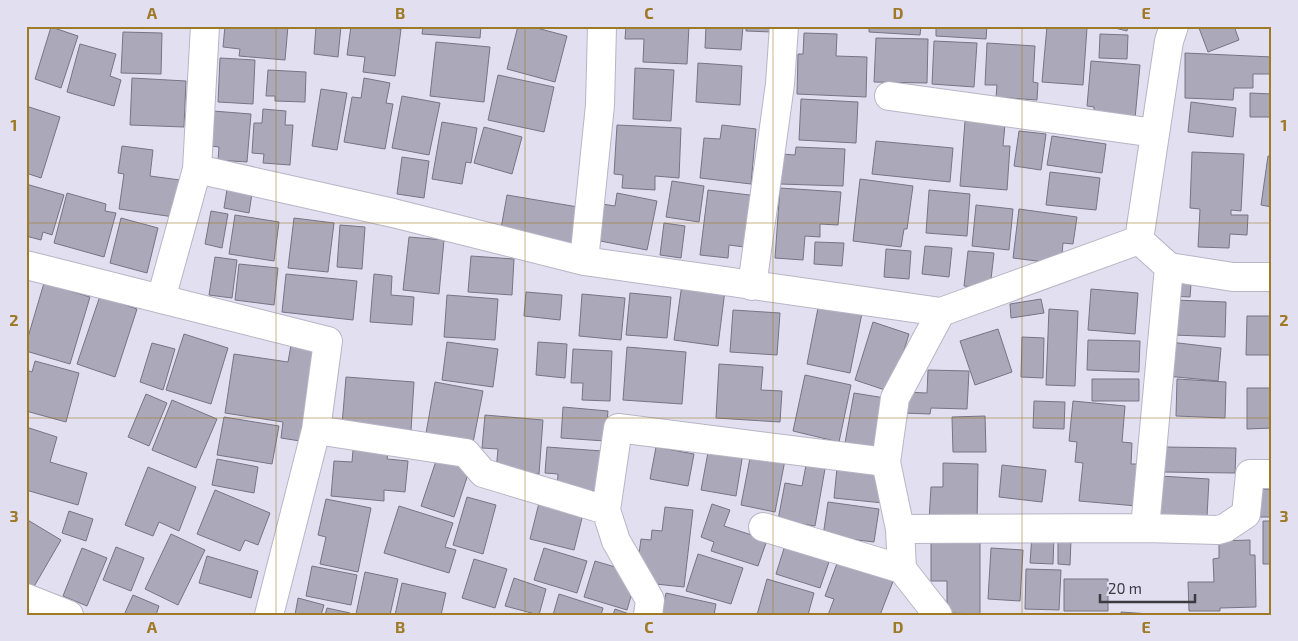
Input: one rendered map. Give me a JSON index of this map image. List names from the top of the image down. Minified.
{"scale_bar":"20 m","grid":{"columns":["A","B","C","D","E"],"rows":["1","2","3"]}}
